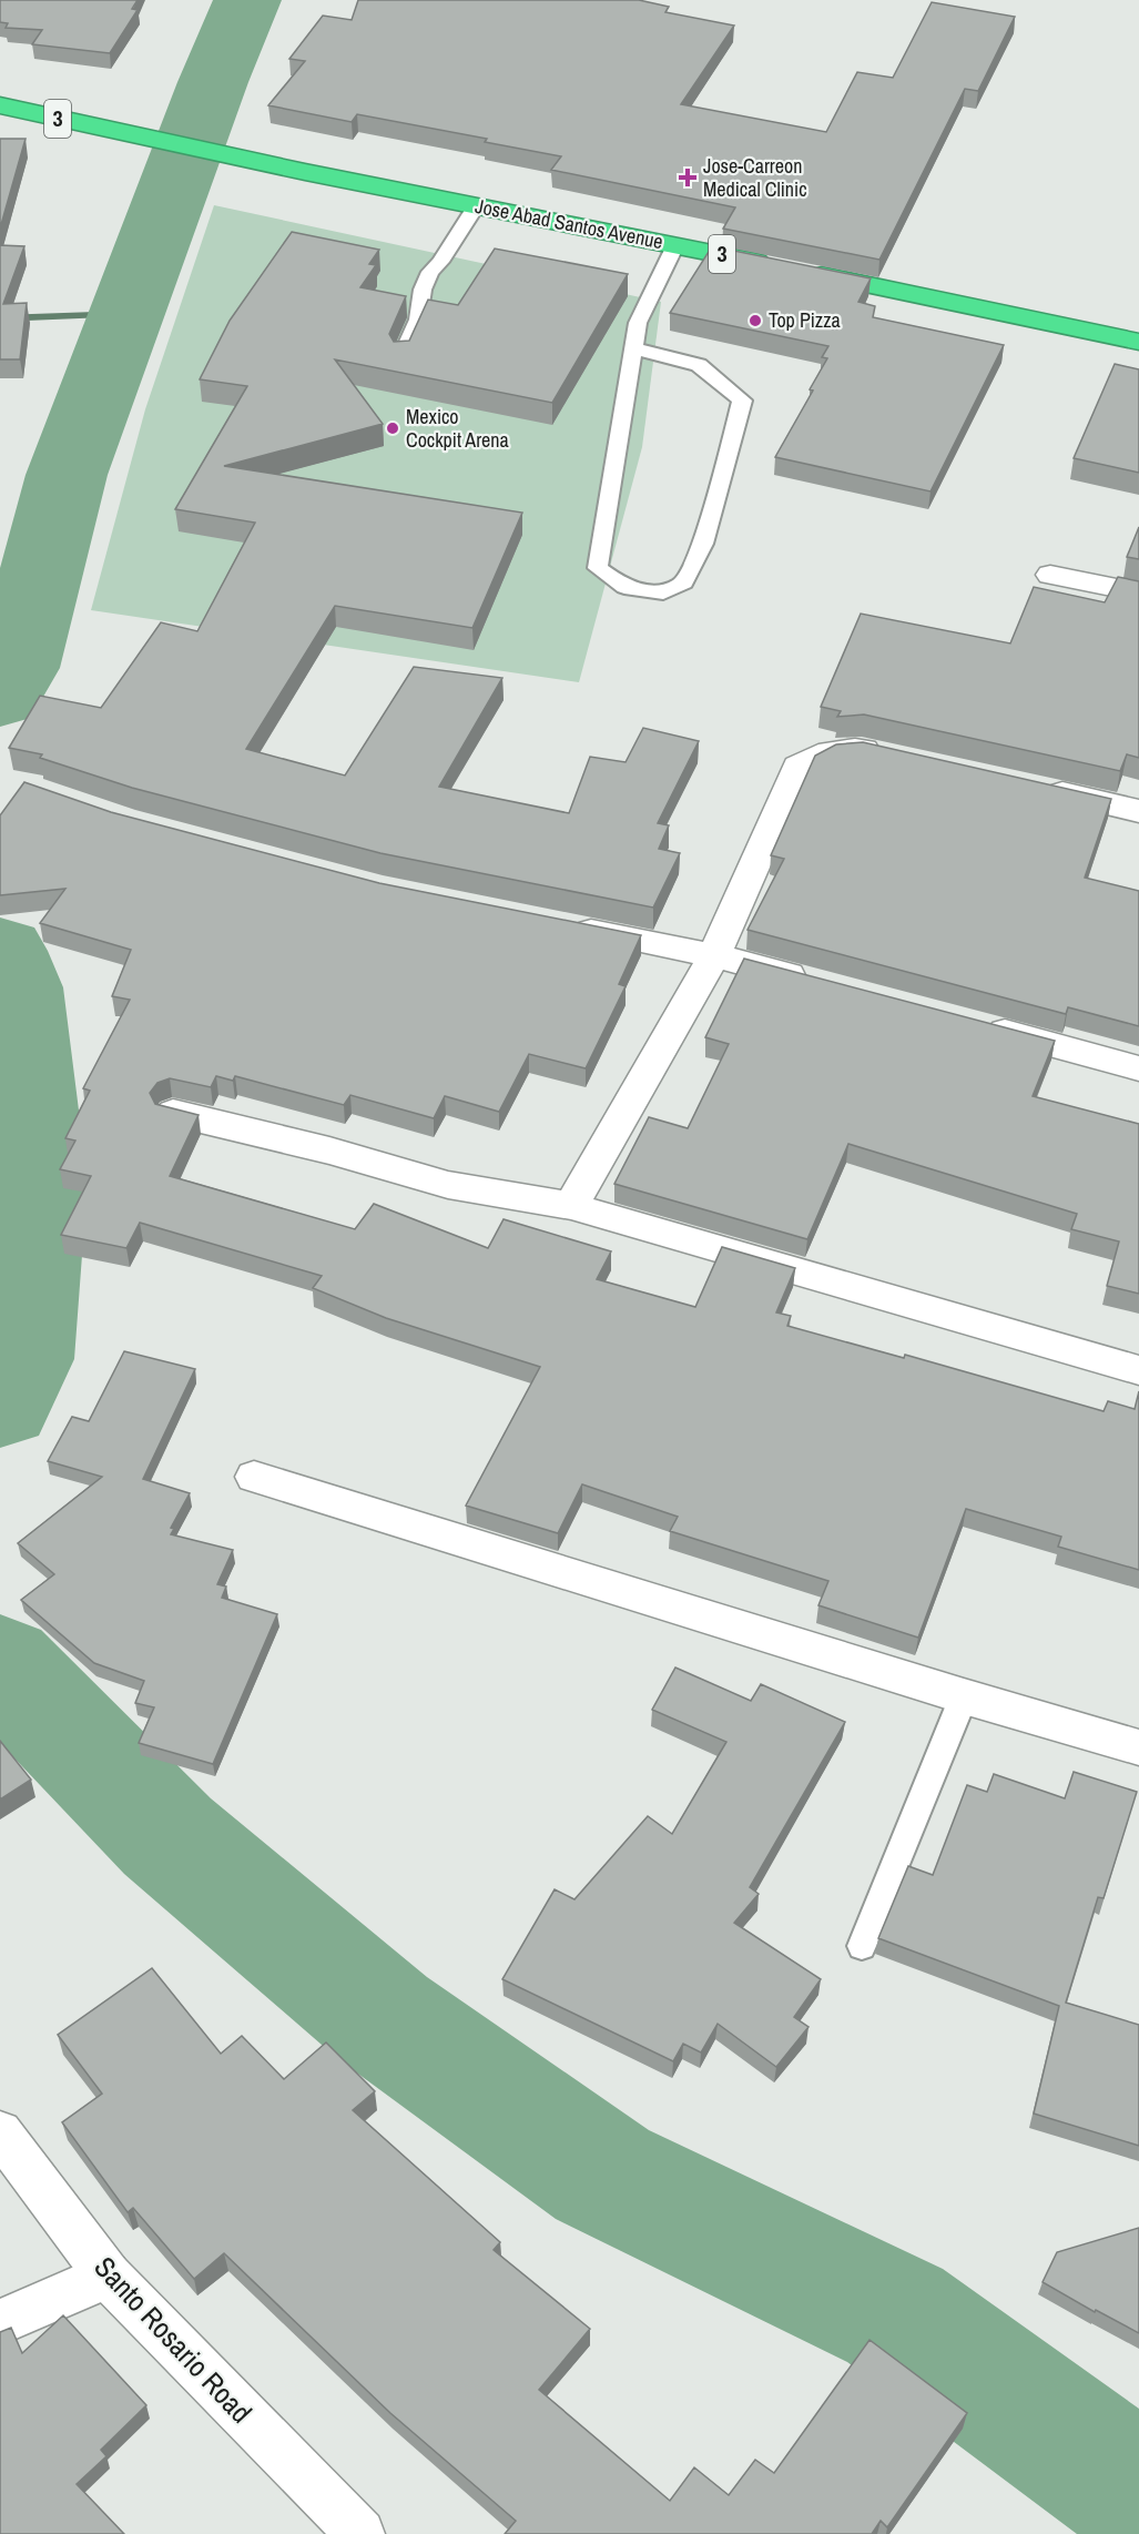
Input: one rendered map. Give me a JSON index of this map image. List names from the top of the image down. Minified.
{"streets":{"highway":["3","Jose Abad Santos Avenue"],"street":["Santo Rosario Road"]},"places":{"health":["Jose-Carreon Medical Clinic"],"other":["Top Pizza","Mexico Cockpit Arena"]}}
